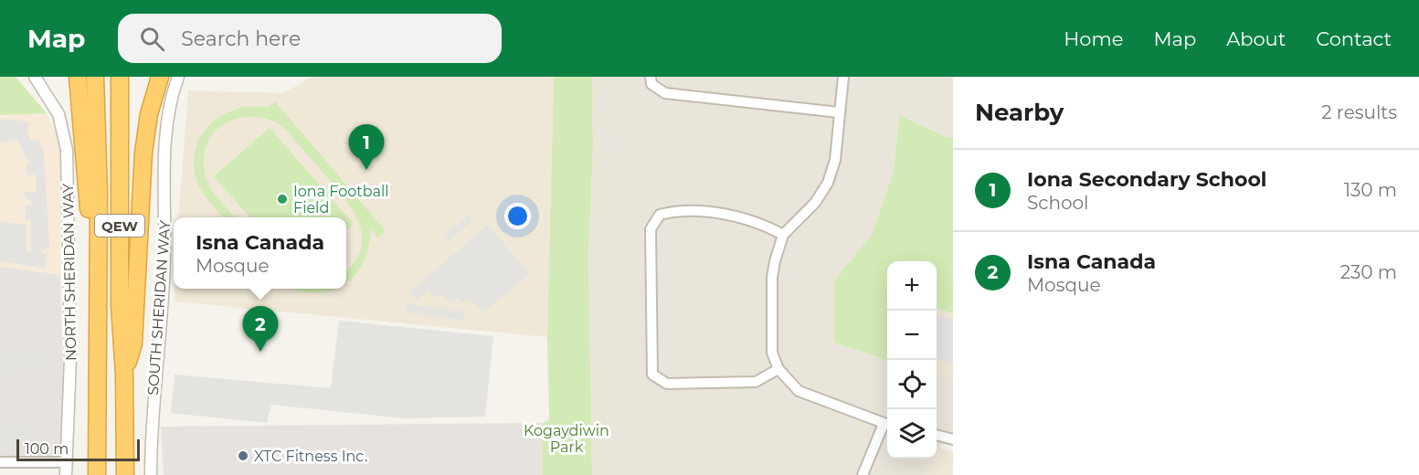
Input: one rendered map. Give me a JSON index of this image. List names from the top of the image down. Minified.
{"streets":{"highway":["QEW"],"street":["NORTH SHERIDAN WAY","SOUTH SHERIDAN WAY"]},"parks":["Kogaydiwin Park"],"places":["Iona Football Field","XTC Fitness Inc."],"scale_bar":"100 m","page":{"header":"Map","search":"Search here","nav":["Home","Map","About","Contact"],"heading":["Nearby","2 results"],"pins":["1","2"],"list":[{"mark":"1","name":"Iona Secondary School","note":"School","value":"130 m"},{"mark":"2","name":"Isna Canada","note":"Mosque","value":"230 m"}],"popup":["Isna Canada","Mosque"],"map_buttons":["+","−"],"scale":"100 m"}}
